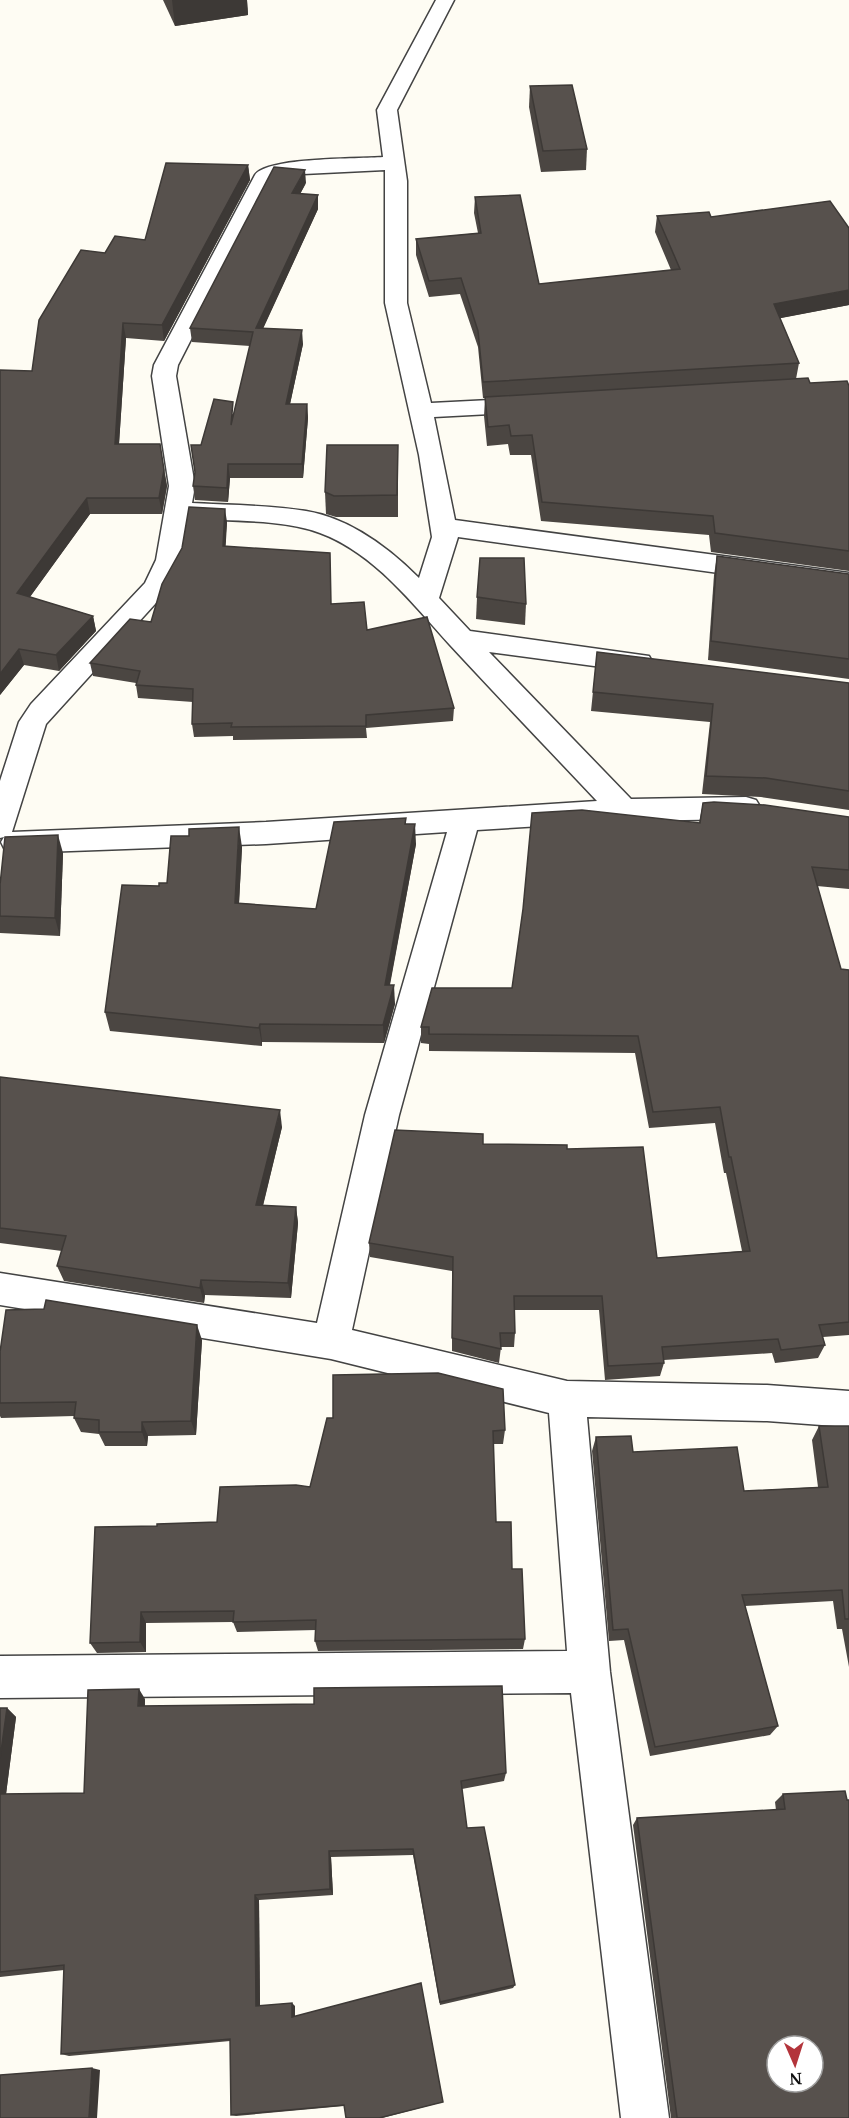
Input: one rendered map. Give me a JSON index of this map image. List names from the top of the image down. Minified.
{"north":"bottom"}
